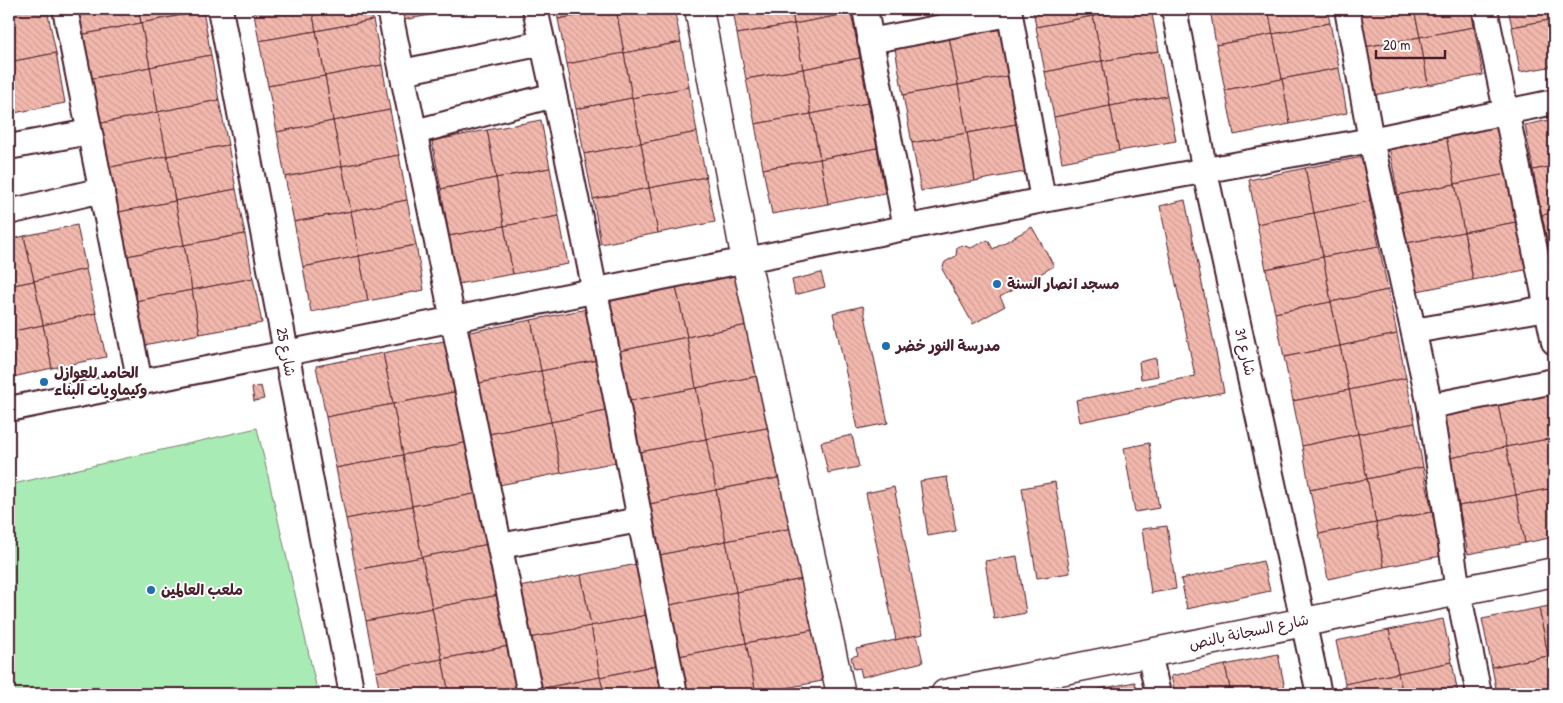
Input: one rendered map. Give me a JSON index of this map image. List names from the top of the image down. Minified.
{"streets":{"street":["شارع 25","شارع 31","شارع السجانة بالنص"]},"crossings":[["شارع 31","شارع السجانة بالنص"]],"places":["مسجد انصار السنة","مدرسة النور خضر","الحامد للعوازل وكيماويات البناء","ملعب العالمين"],"scale_bar":"20 m"}
